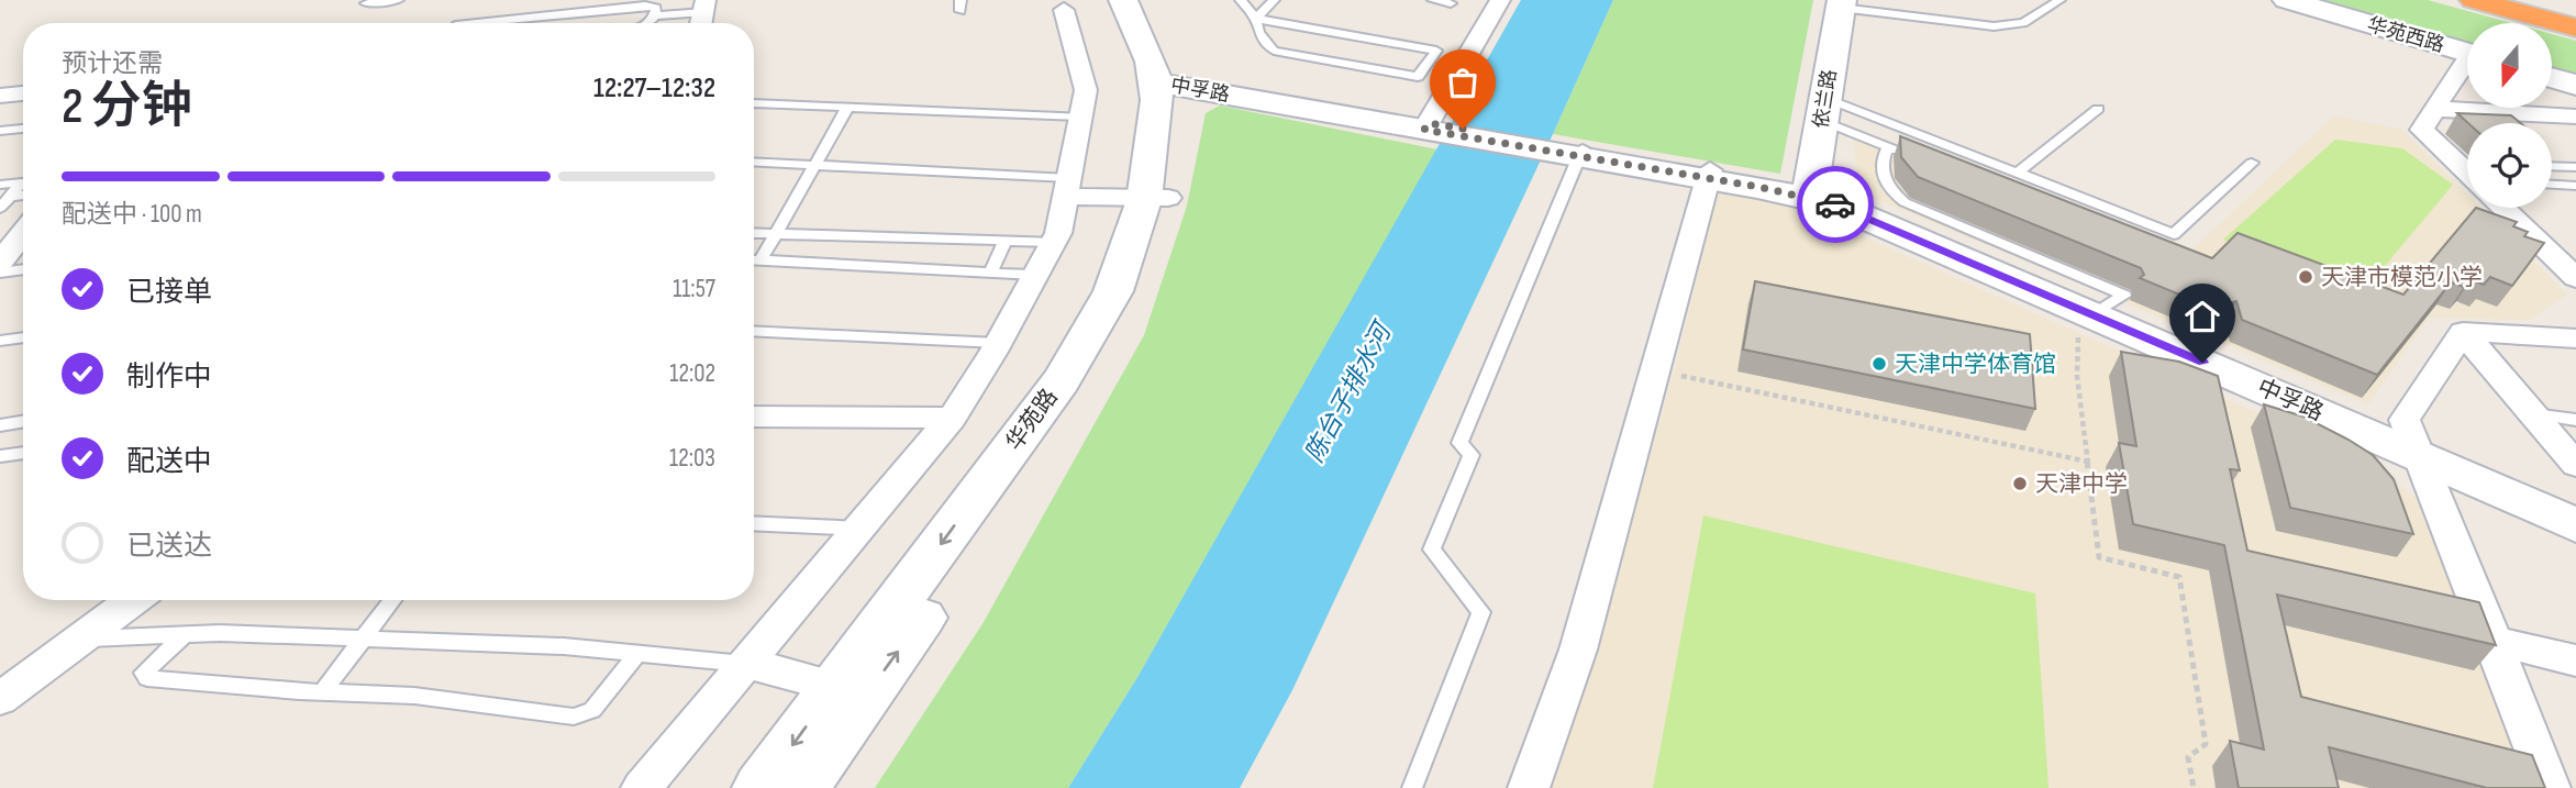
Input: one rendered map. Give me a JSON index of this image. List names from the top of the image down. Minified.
{"streets":{"main road":["华苑西路","中孚路","依兰路","华苑路"]},"crossings":[["中孚路","依兰路"],["中孚路","华苑路"]],"water":["陈台子排水河"],"places":["天津市模范小学","天津中学体育馆","天津中学"],"north":"bottom","page":{"heading":["2 分钟","预计还需","12:27–12:32"],"bar":"配送中 · 100 m","list":[["已接单","11:57"],["制作中","12:02"],["配送中","12:03"],"已送达"]}}
